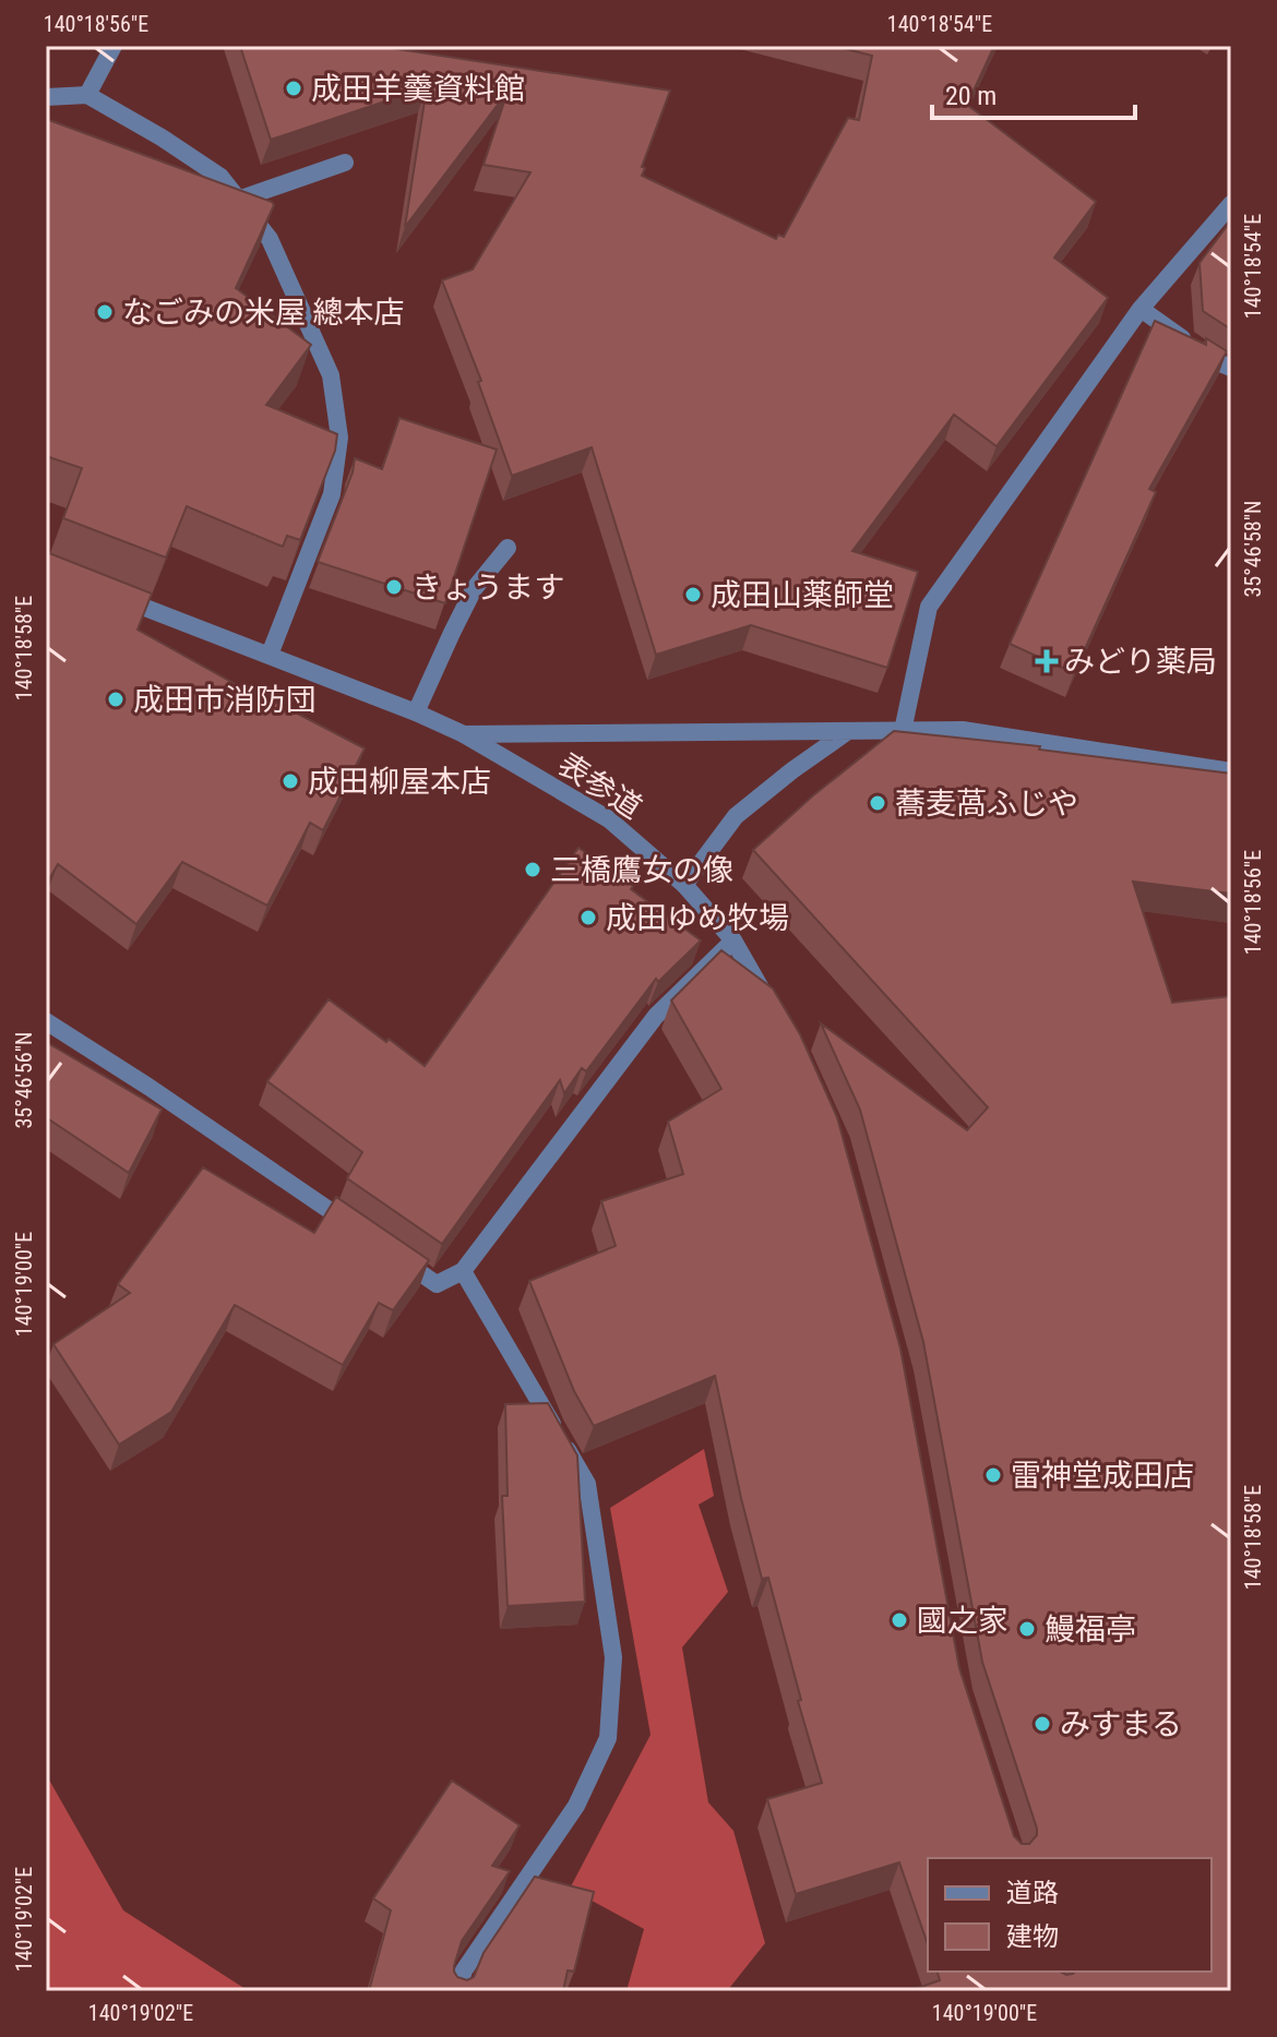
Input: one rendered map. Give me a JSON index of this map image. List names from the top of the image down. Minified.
{"streets":{"street":["表参道"]},"places":{"other":["成田羊羹資料館","なごみの米屋 總本店","きょうます","成田山薬師堂","成田市消防団","成田柳屋本店","蕎麦萵ふじや","三橋鷹女の像","成田ゆめ牧場","雷神堂成田店","國之家","鰻福亭","みすまる"],"health":["みどり薬局"]},"legend":["道路","建物"],"scale_bar":"20 m","coordinates":["140°18'56\"E","140°18'54\"E","35°46'58\"N","140°18'58\"E","35°46'56\"N","140°19'00\"E","140°19'02\"E"]}
